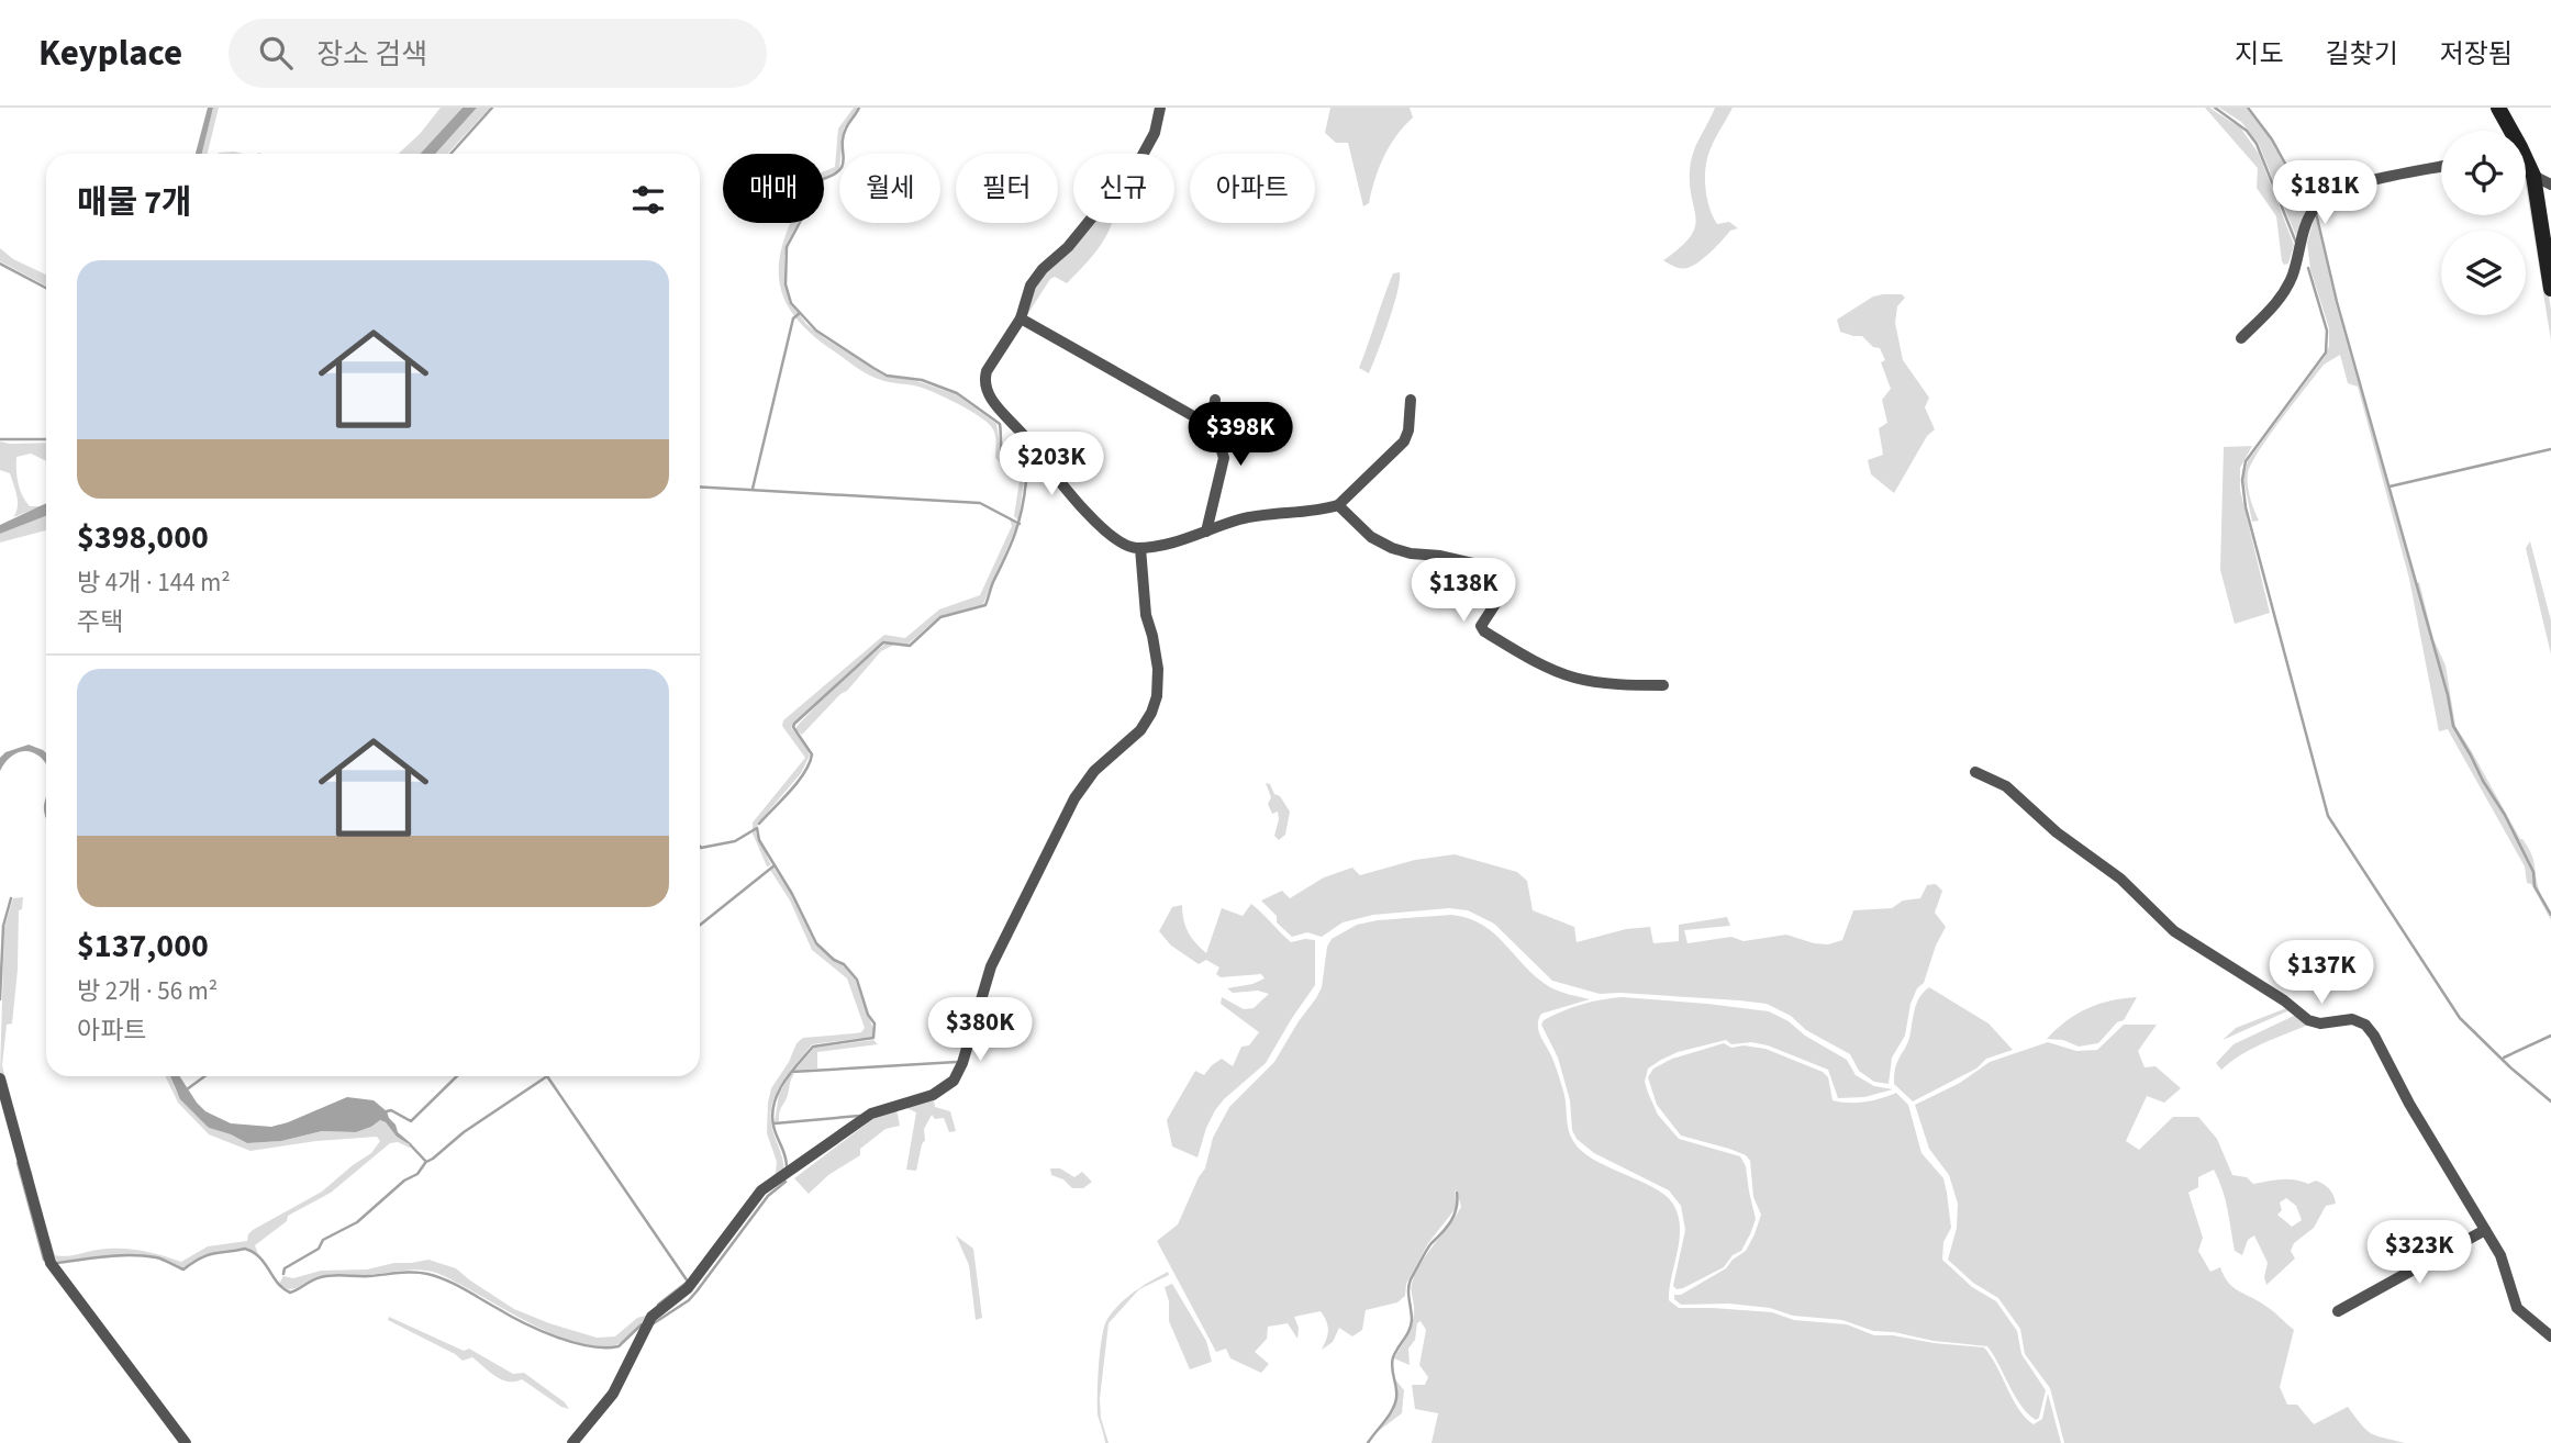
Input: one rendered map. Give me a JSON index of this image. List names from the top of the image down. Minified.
{"page":{"header":"Keyplace","search":"장소 검색","nav":["지도","길찾기","저장됨"],"chip":["매매","월세","필터","신규","아파트"],"heading":"매물 7개","price":["$181K","$398K","$203K","$138K","$137K","$380K","$323K"],"list":[{"name":"$398,000","note":"방 4개 · 144 m² · 주택"},{"name":"$137,000","note":"방 2개 · 56 m² · 아파트"}]}}
